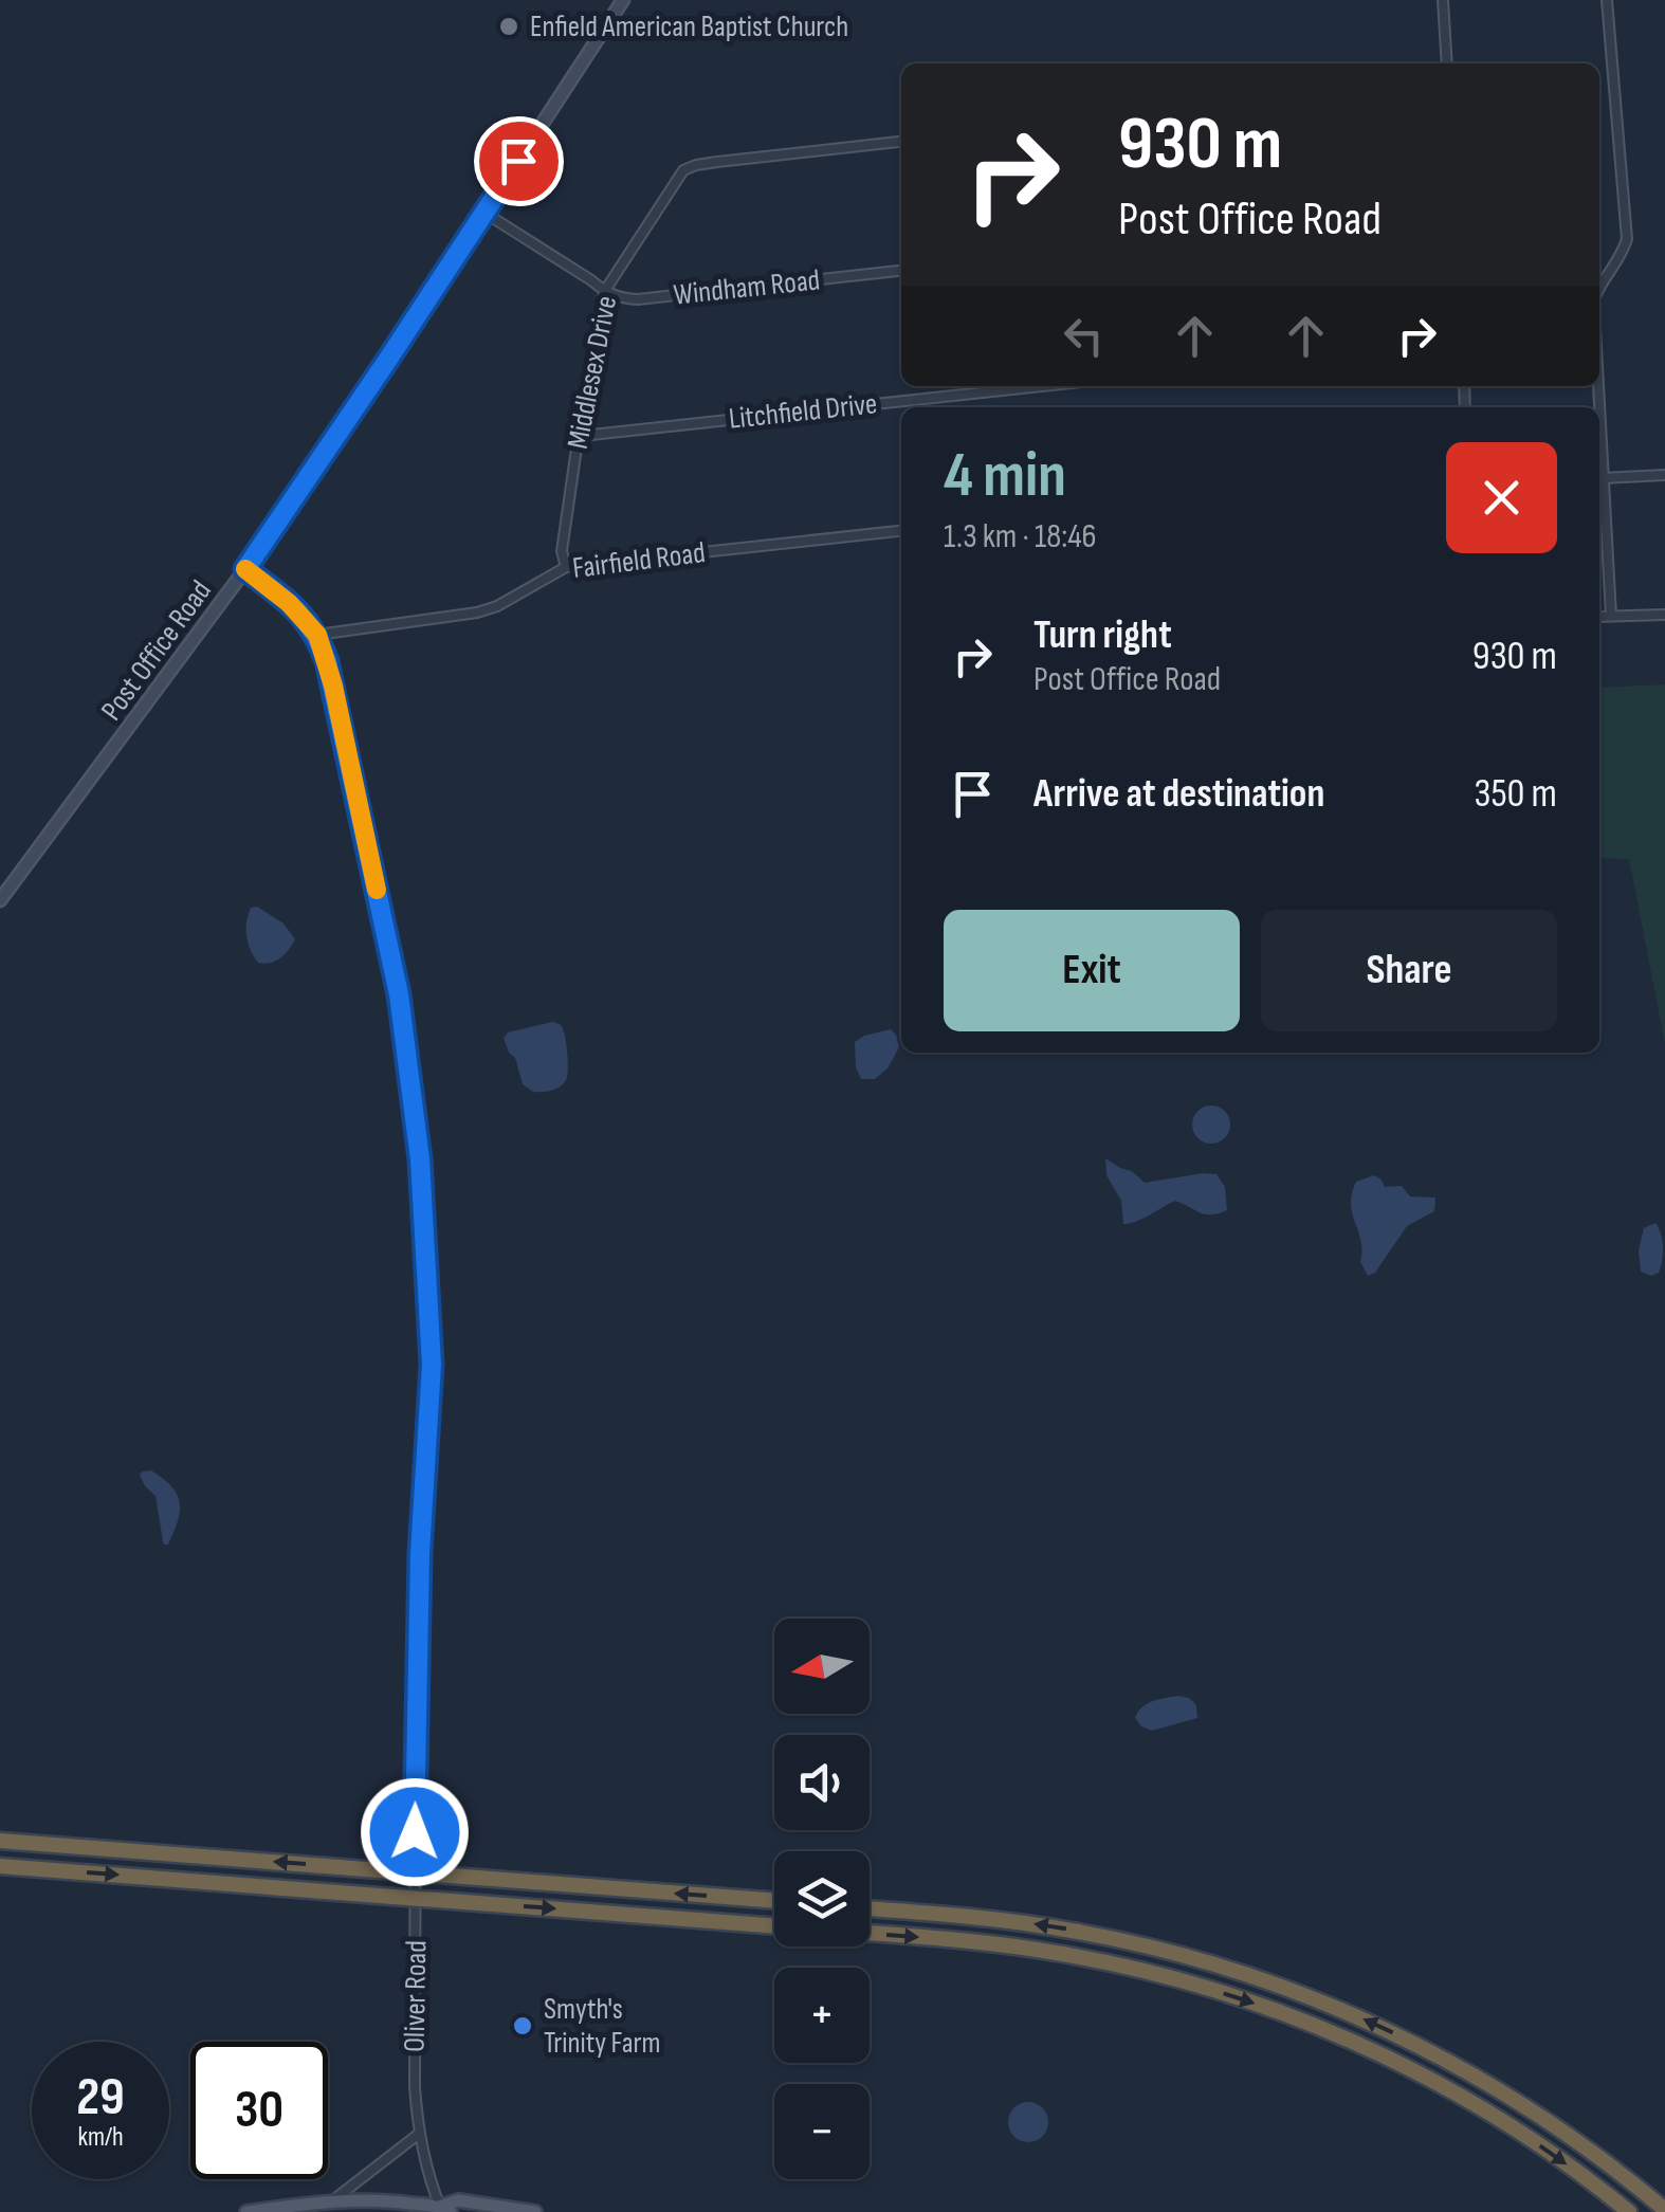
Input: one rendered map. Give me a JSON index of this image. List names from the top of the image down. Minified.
{"streets":{"street":["Windham Road","Middlesex Drive","Litchfield Drive","Fairfield Road","Post Office Road","Oliver Road"]},"crossings":[["Windham Road","Middlesex Drive"],["Windham Road","Post Office Road"],["Middlesex Drive","Litchfield Drive"],["Middlesex Drive","Fairfield Road"],["Fairfield Road","Oliver Road"],["Post Office Road","Oliver Road"]],"places":["Enfield American Baptist Church","Smyth's Trinity Farm"],"north":"left","page":{"turn":["930 m","Post Office Road"],"heading":["4 min","1.3 km · 18:46"],"list":[{"name":"Turn right","note":"Post Office Road","value":"930 m"},{"name":"Arrive at destination","value":"350 m"}],"buttons":["Exit","Share"],"map_buttons":["+","−"],"speed":"29 km/h","limit":"30"}}
